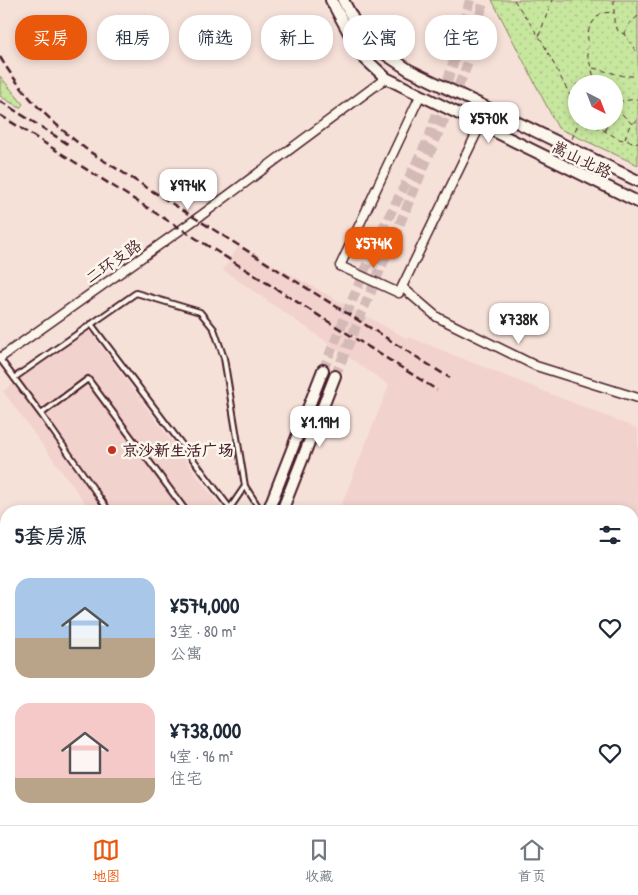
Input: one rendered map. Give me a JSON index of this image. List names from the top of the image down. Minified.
{"streets":{"main road":["嵩山北路"],"street":["二环支路"]},"crossings":[["嵩山北路","二环支路"]],"places":["京沙新生活广场"],"north":"bottom right","page":{"chip":["买房","租房","筛选","新上","公寓","住宅"],"price":["¥570K","¥974K","¥574K","¥738K","¥1.19M"],"heading":"5套房源","list":[{"name":"¥574,000","note":"3室 · 80 m² · 公寓"},{"name":"¥738,000","note":"4室 · 96 m² · 住宅"}],"tabs":["地图","收藏","首页"]}}
